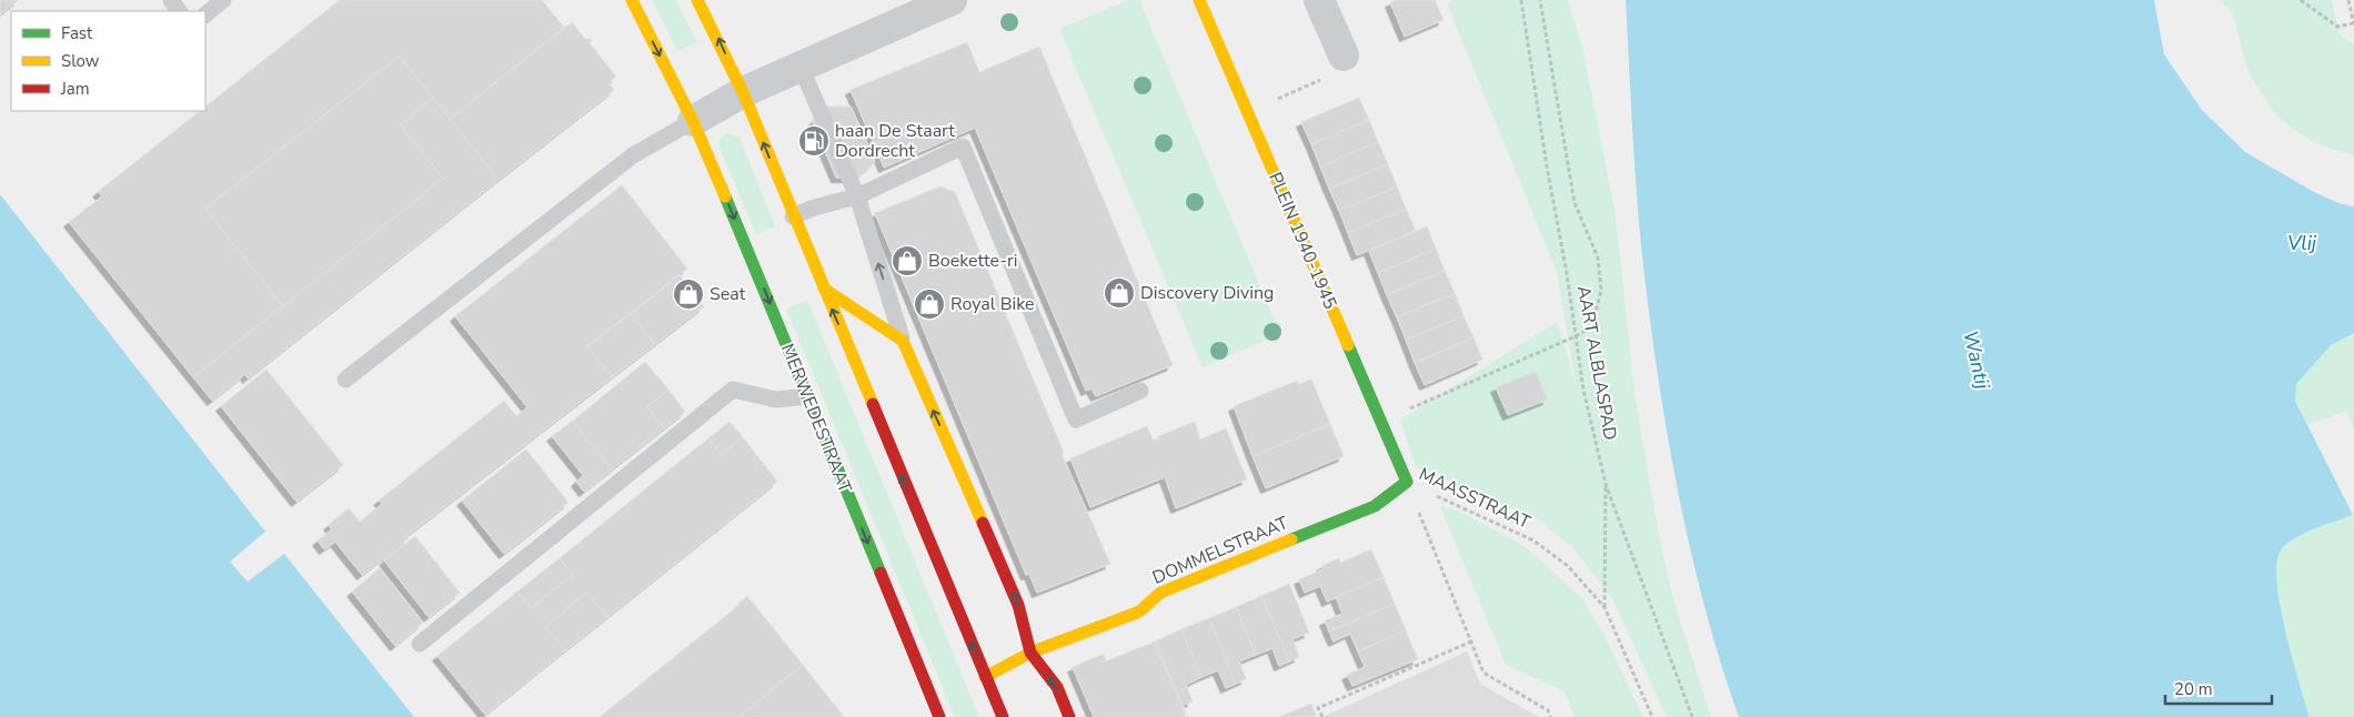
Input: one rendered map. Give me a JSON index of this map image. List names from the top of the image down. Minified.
{"streets":{"main road":["PLEIN 1940-1945","MERWEDESTRAAT","DOMMELSTRAAT"],"path":["AART ALBLASPAD","MAASSTRAAT"]},"crossings":[["PLEIN 1940-1945","MAASSTRAAT"],["PLEIN 1940-1945","DOMMELSTRAAT"],["MAASSTRAAT","DOMMELSTRAAT"]],"water":["Vlij","Wantij"],"places":{"fuel station":["haan De Staart Dordrecht"],"shop":["Boekette-ri","Discovery Diving","Seat","Royal Bike"]},"legend":["Fast","Slow","Jam"],"scale_bar":"20 m"}
